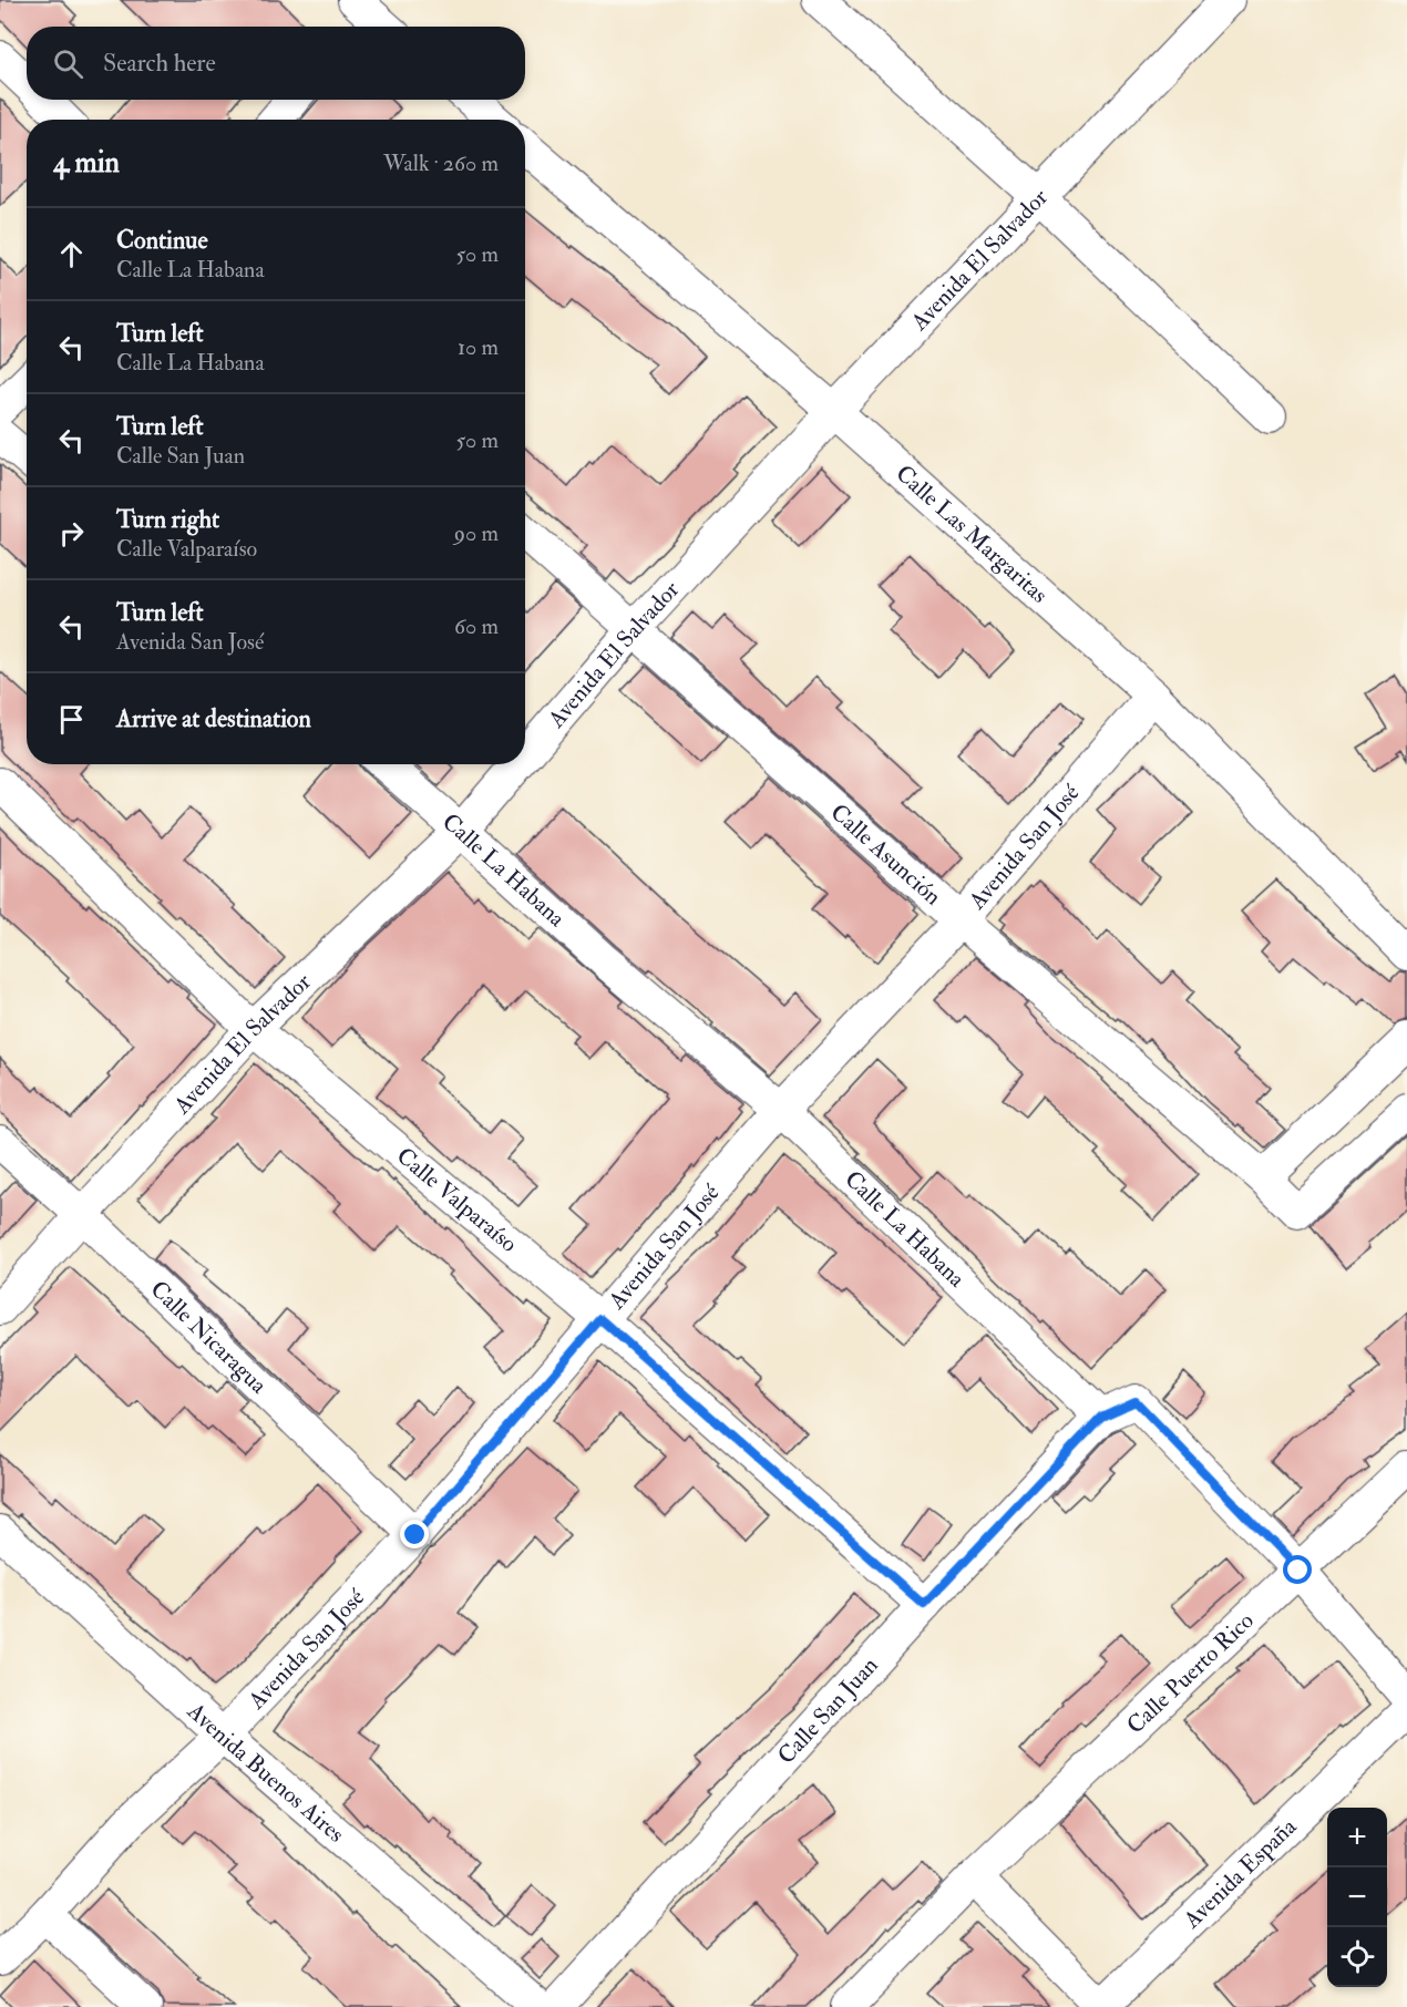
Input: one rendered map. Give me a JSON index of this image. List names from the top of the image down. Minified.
{"streets":{"street":["Avenida El Salvador","Calle Las Margaritas","Avenida San José","Calle Asunción","Calle La Habana","Calle Valparaíso","Calle Nicaragua","Calle Puerto Rico","Calle San Juan","Avenida Buenos Aires","Avenida España"]},"crossings":[["Avenida El Salvador","Calle Las Margaritas"],["Avenida El Salvador","Calle Asunción"],["Avenida El Salvador","Calle La Habana"],["Avenida El Salvador","Calle Valparaíso"],["Avenida El Salvador","Calle Nicaragua"],["Calle Las Margaritas","Avenida San José"],["Avenida San José","Calle Asunción"],["Avenida San José","Calle La Habana"],["Avenida San José","Calle Valparaíso"],["Avenida San José","Calle Nicaragua"],["Avenida San José","Avenida Buenos Aires"],["Calle La Habana","Calle San Juan"],["Calle Valparaíso","Calle San Juan"],["Calle San Juan","Avenida Buenos Aires"]],"page":{"search":"Search here","heading":["4 min","Walk · 260 m"],"list":[["Continue","Calle La Habana","50 m"],["Turn left","Calle La Habana","10 m"],["Turn left","Calle San Juan","50 m"],["Turn right","Calle Valparaíso","90 m"],["Turn left","Avenida San José","60 m"],"Arrive at destination"],"map_buttons":["+","−"]}}
